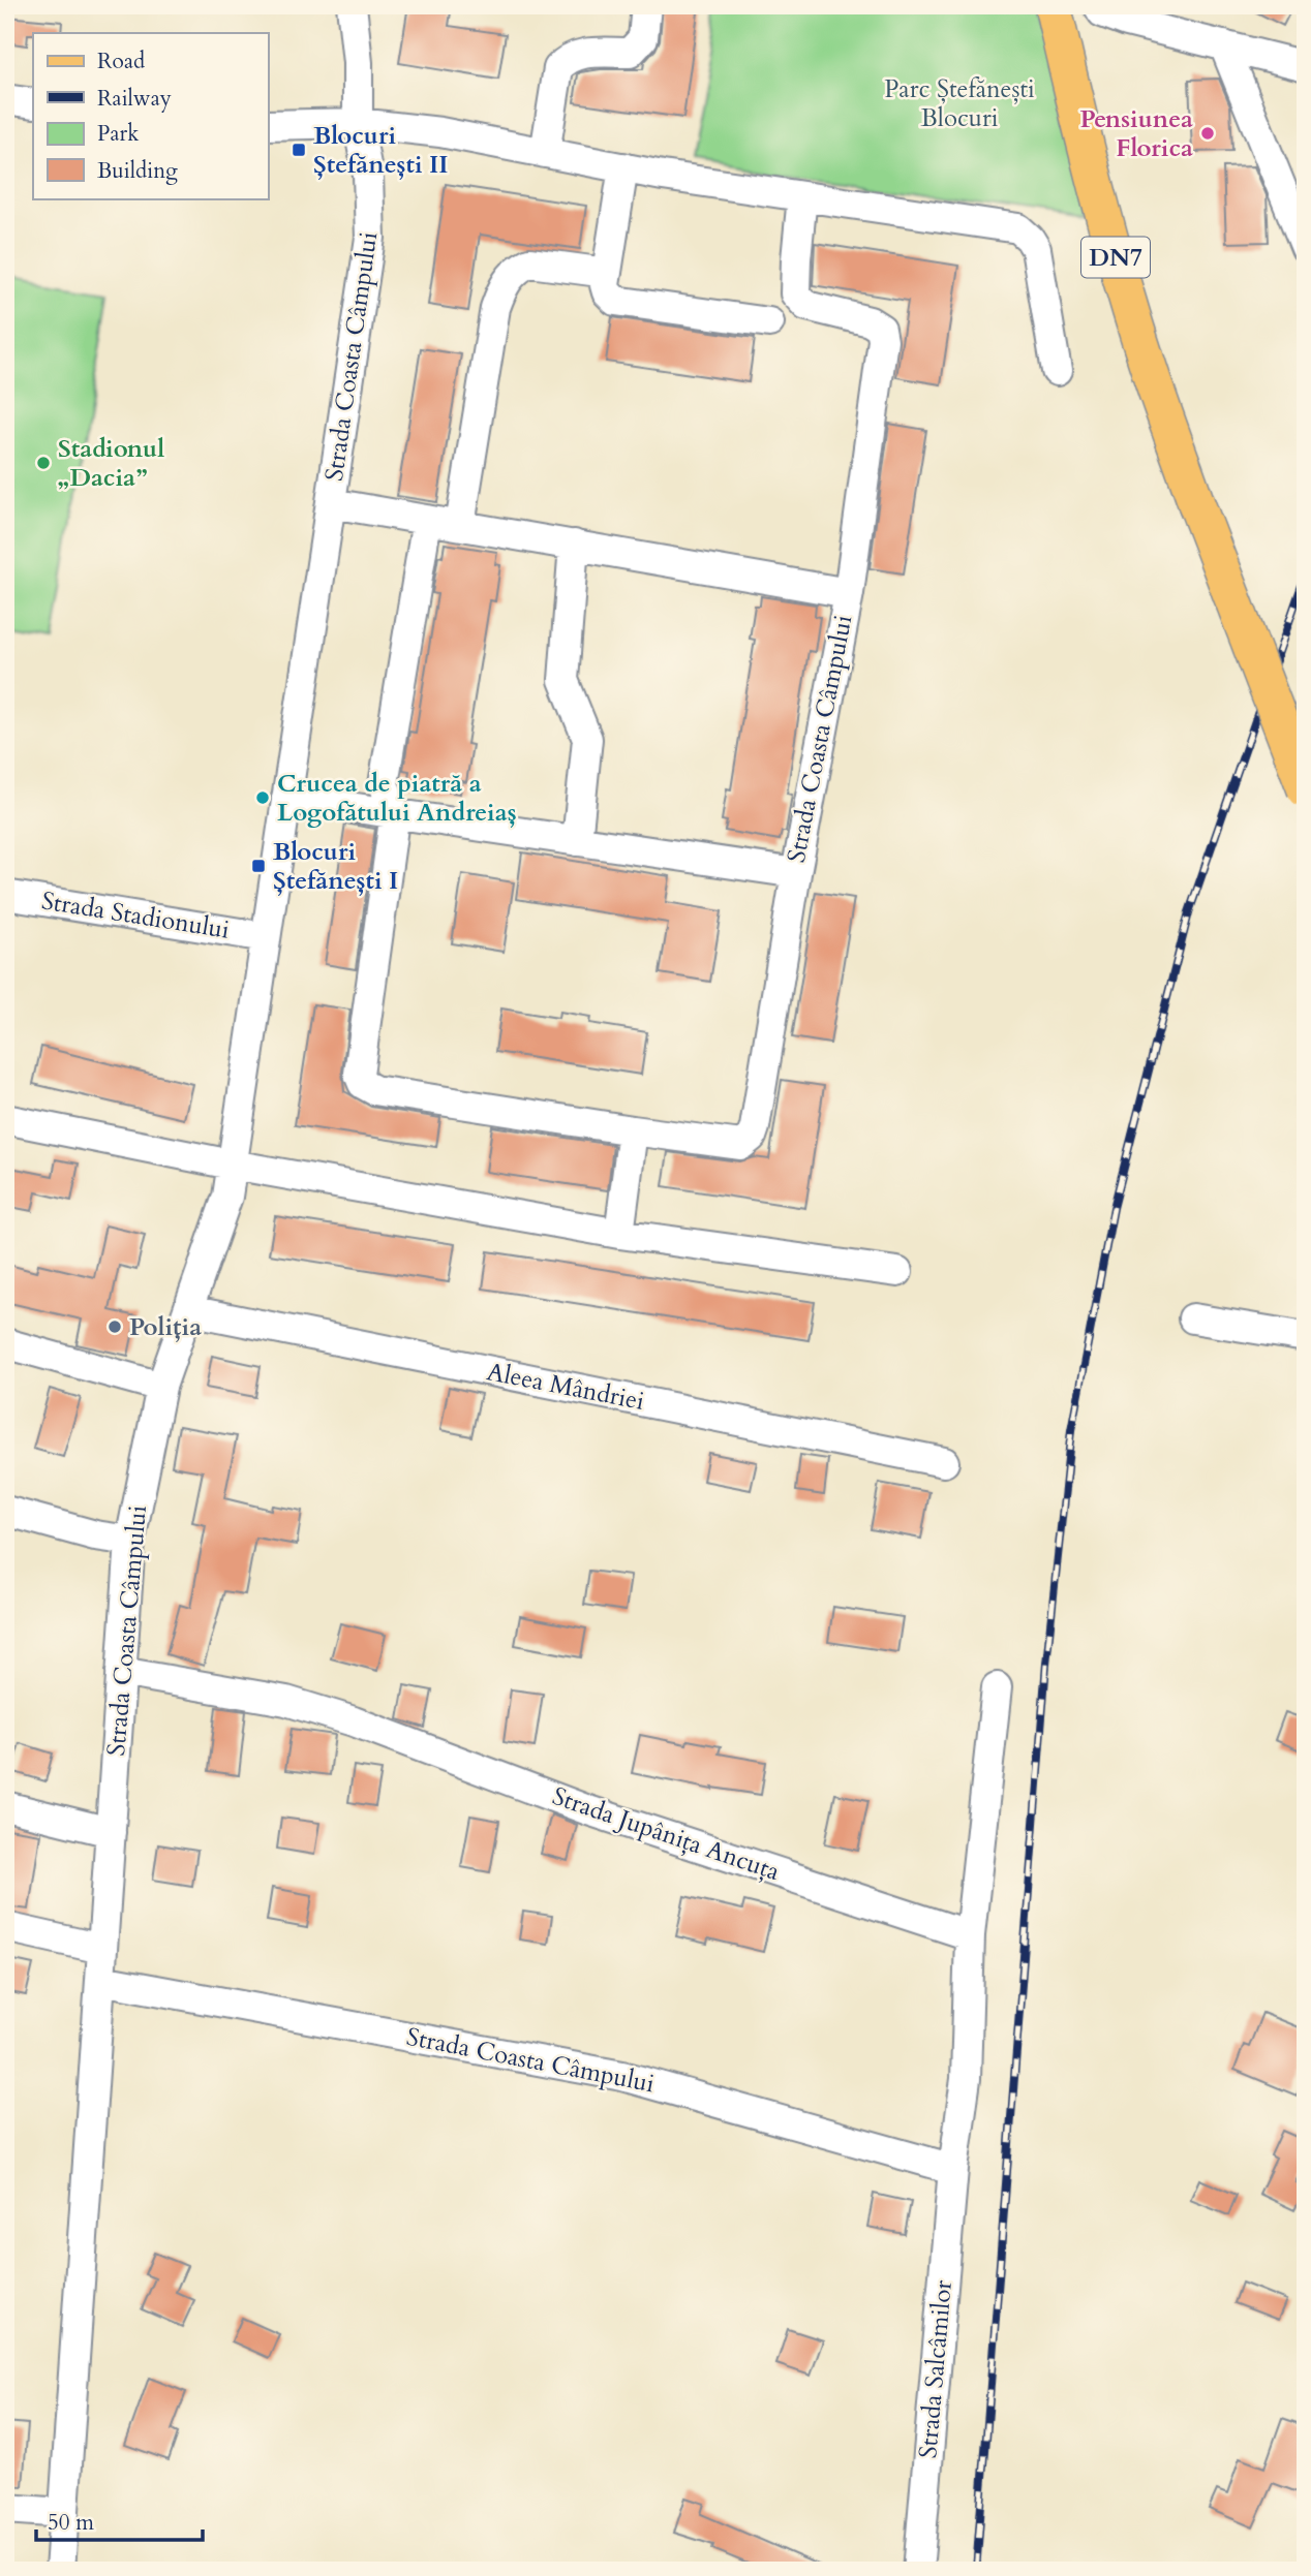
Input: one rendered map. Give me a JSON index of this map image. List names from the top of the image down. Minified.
{"streets":{"main road":["DN7"],"street":["Strada Coasta Câmpului","Strada Stadionului","Aleea Mândriei","Strada Jupânița Ancuța","Strada Salcâmilor"]},"crossings":[["Strada Coasta Câmpului","Strada Stadionului"],["Strada Coasta Câmpului","Aleea Mândriei"],["Strada Coasta Câmpului","Strada Jupânița Ancuța"],["Strada Coasta Câmpului","Strada Salcâmilor"],["Strada Jupânița Ancuța","Strada Salcâmilor"]],"parks":["Parc Ștefănești Blocuri"],"places":{"other":["Pensiunea Florica","Stadionul „Dacia”","Crucea de piatră a Logofătului Andreiaș","Poliția"],"transit":["Blocuri Ștefănești II","Blocuri Ștefănești I"]},"legend":["Road","Railway","Park","Building"],"scale_bar":"50 m"}
